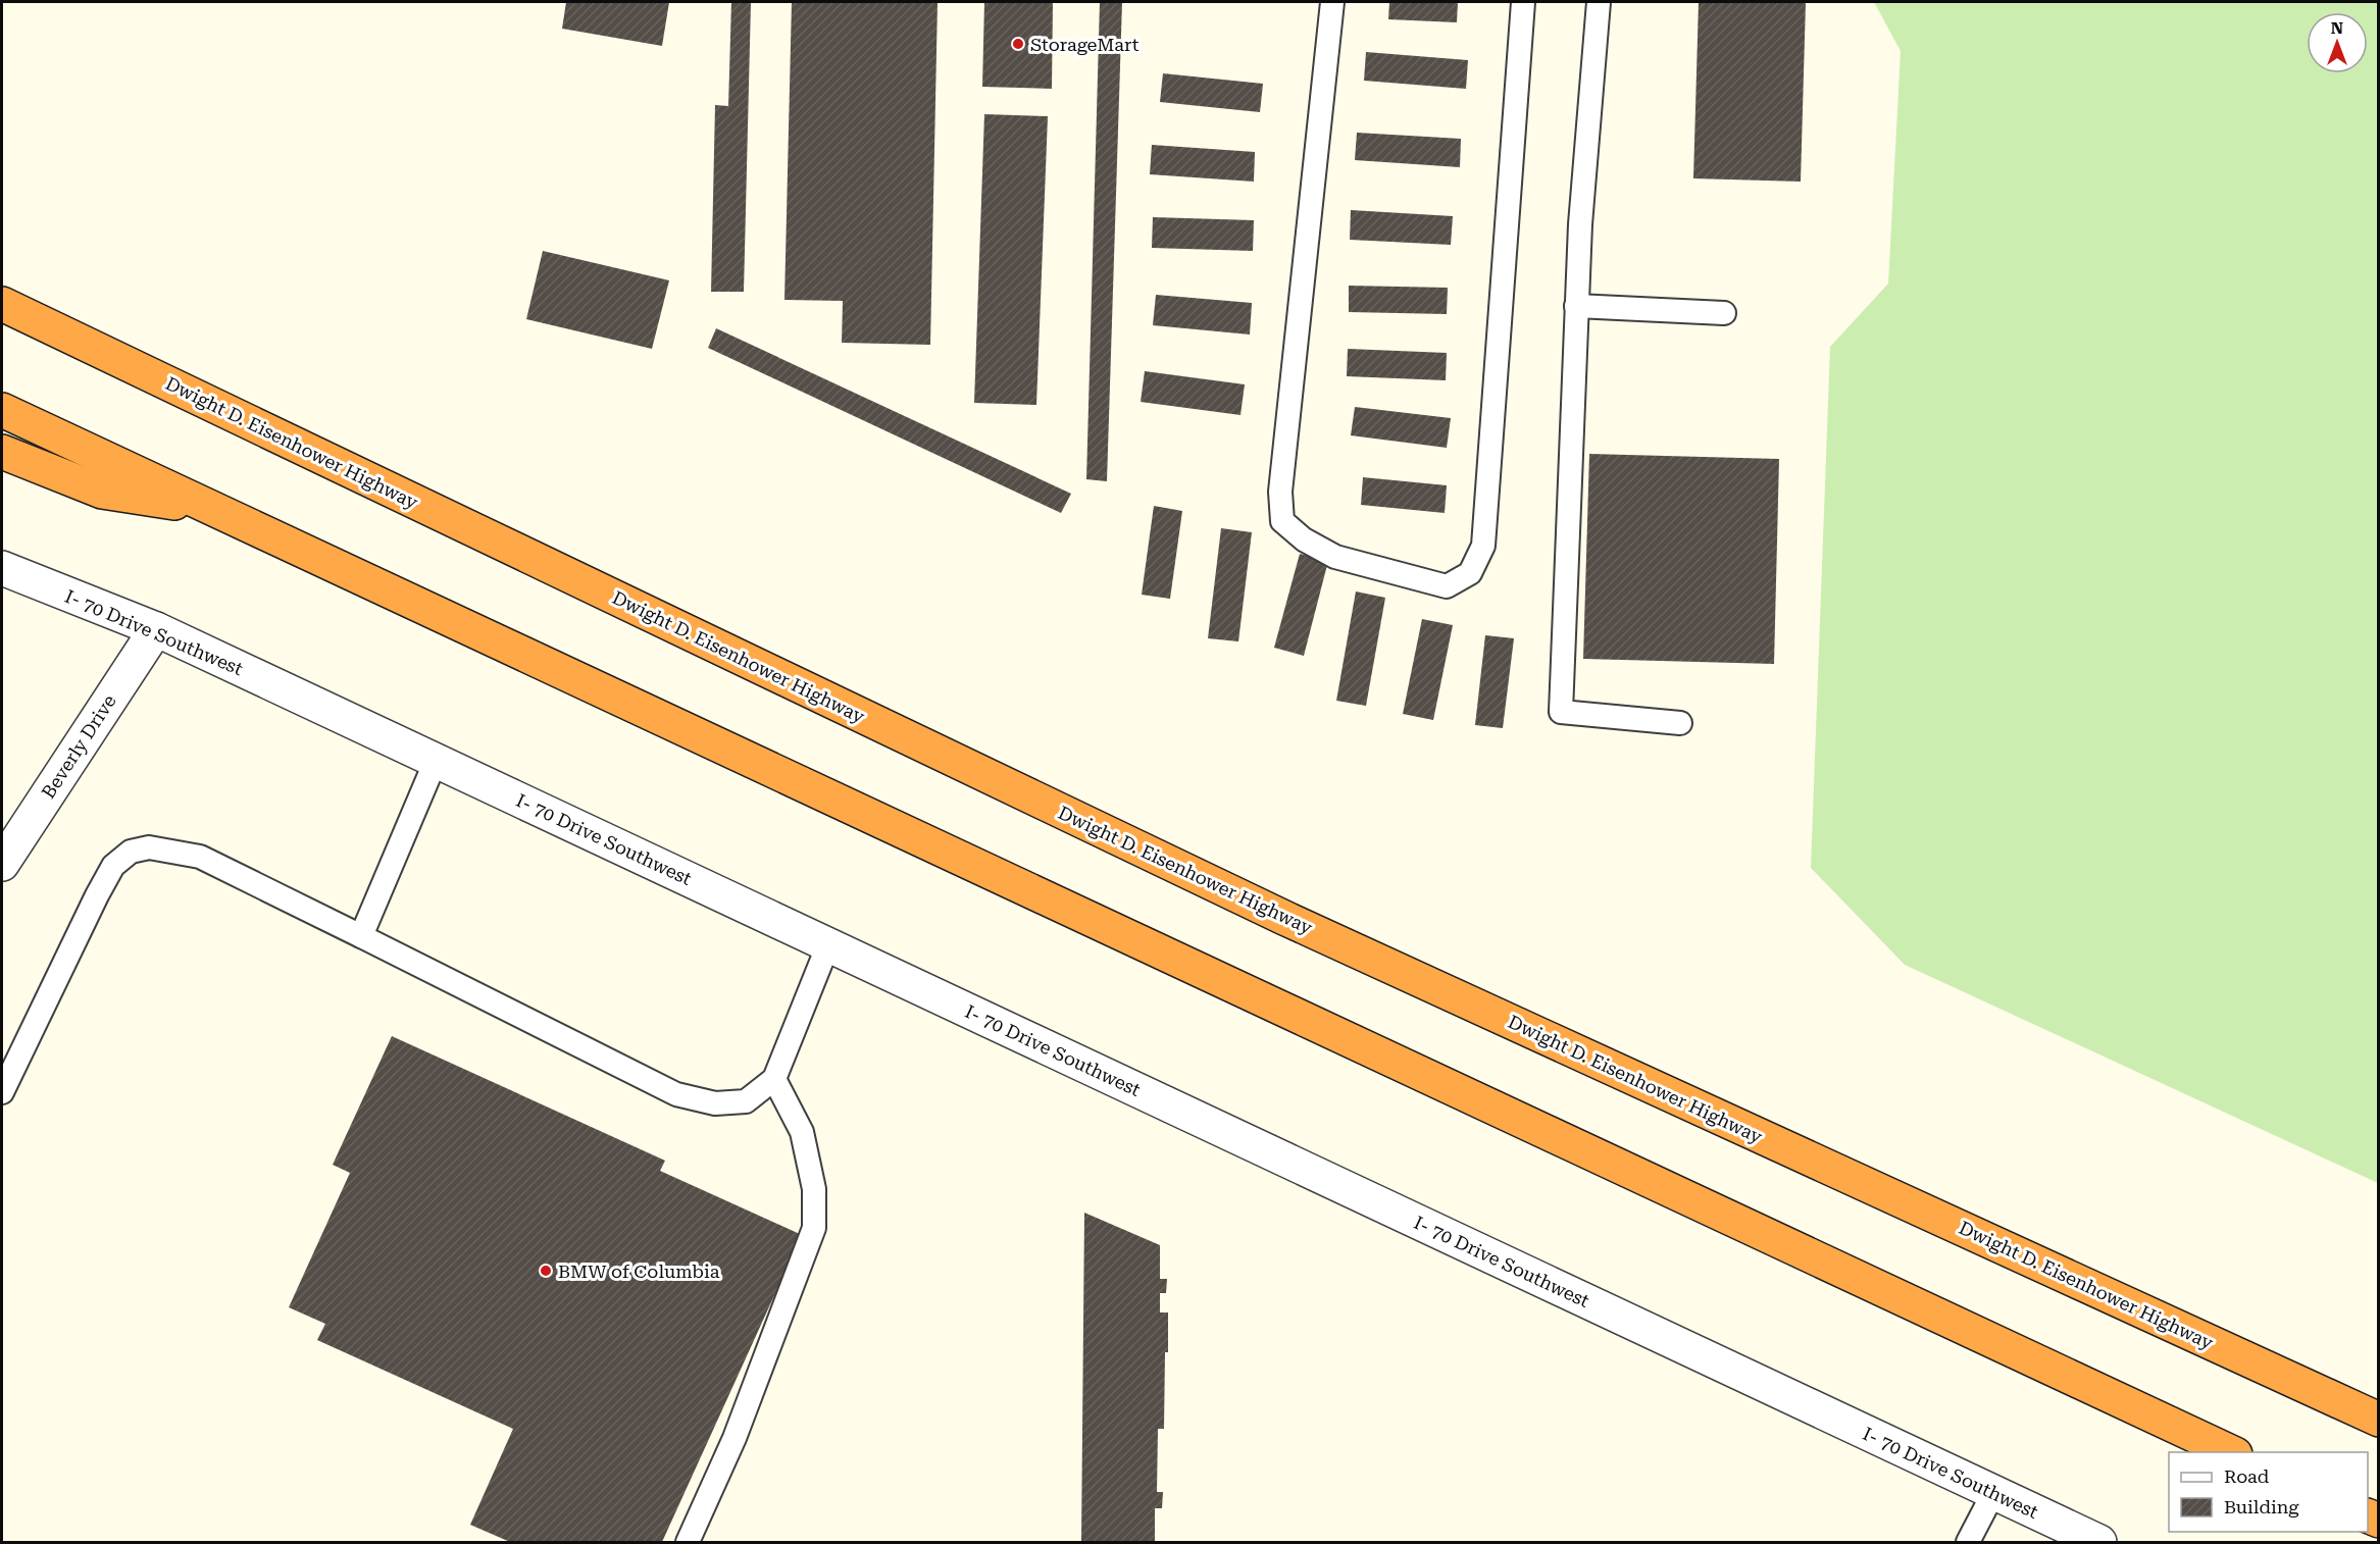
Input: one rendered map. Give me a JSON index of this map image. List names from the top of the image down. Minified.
{"streets":{"highway":["Dwight D. Eisenhower Highway"],"street":["I- 70 Drive Southwest","Beverly Drive"]},"crossings":[["I- 70 Drive Southwest","Beverly Drive"]],"places":["StorageMart","BMW of Columbia"],"legend":["Road","Building"],"north":"top"}
